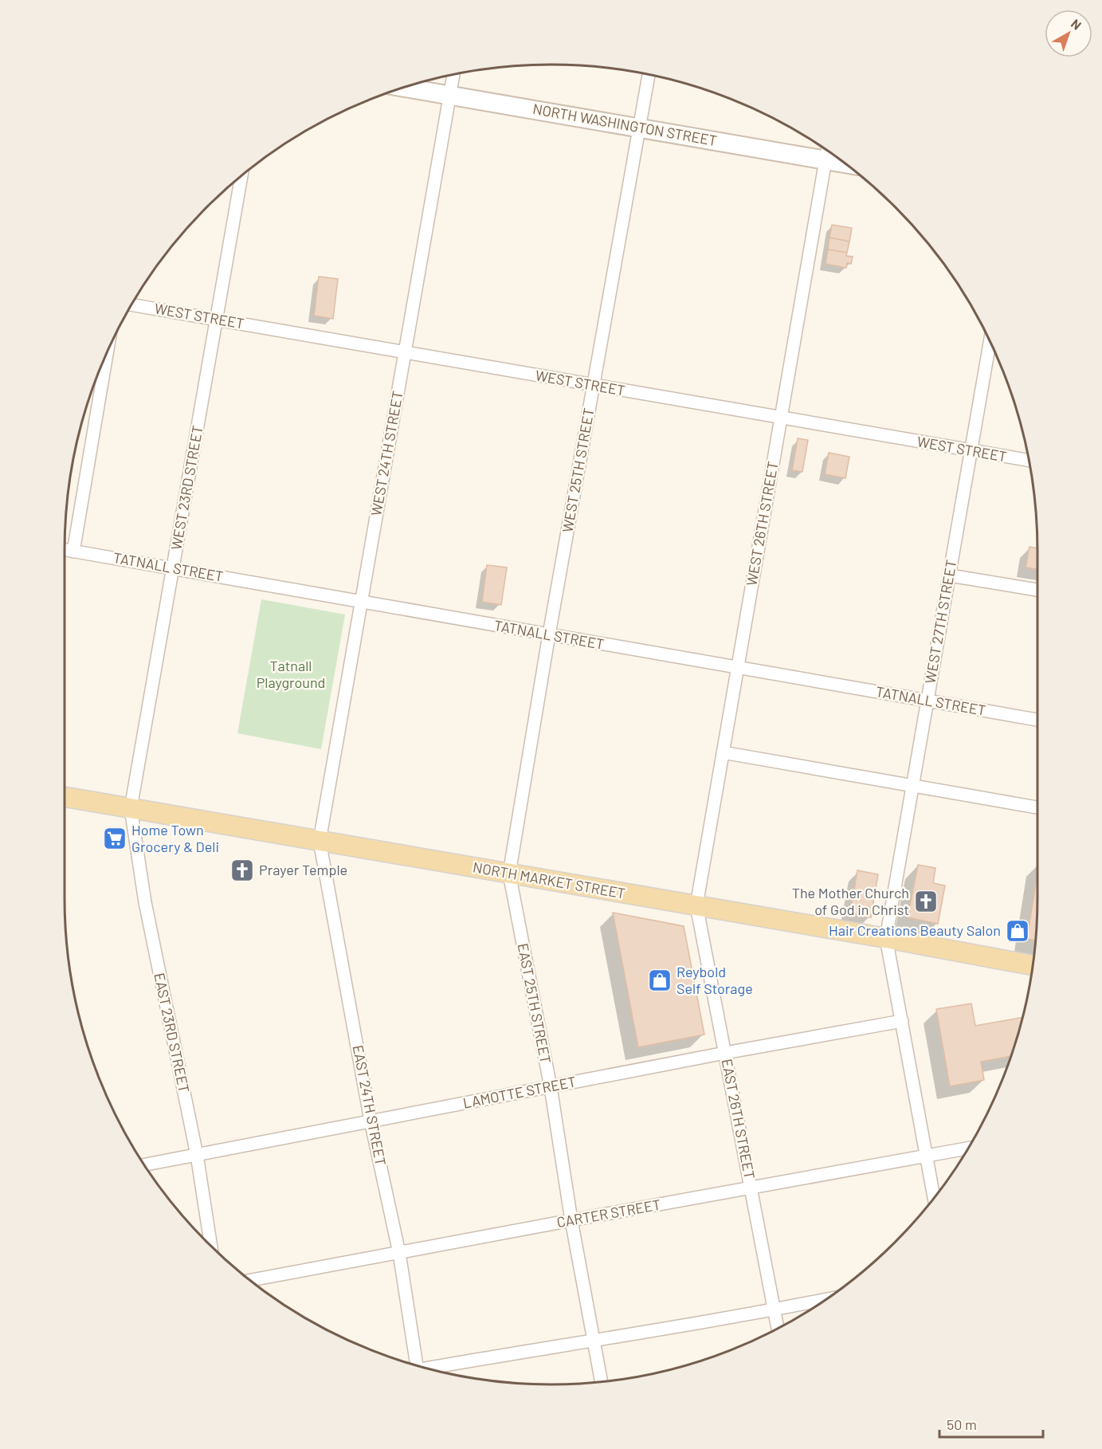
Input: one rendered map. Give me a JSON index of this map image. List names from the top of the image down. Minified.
{"streets":{"main road":["NORTH WASHINGTON STREET","NORTH MARKET STREET"],"street":["WEST STREET","WEST 24TH STREET","WEST 25TH STREET","WEST 23RD STREET","WEST 26TH STREET","TATNALL STREET","WEST 27TH STREET","EAST 25TH STREET","EAST 23RD STREET","LAMOTTE STREET","EAST 24TH STREET","EAST 26TH STREET","CARTER STREET"]},"crossings":[["NORTH WASHINGTON STREET","WEST 24TH STREET"],["NORTH WASHINGTON STREET","WEST 25TH STREET"],["NORTH WASHINGTON STREET","WEST 26TH STREET"],["WEST STREET","WEST 24TH STREET"],["WEST STREET","WEST 25TH STREET"],["WEST STREET","WEST 23RD STREET"],["WEST STREET","WEST 26TH STREET"],["WEST STREET","WEST 27TH STREET"],["WEST 24TH STREET","TATNALL STREET"],["WEST 24TH STREET","NORTH MARKET STREET"],["WEST 24TH STREET","EAST 24TH STREET"],["WEST 25TH STREET","TATNALL STREET"],["WEST 25TH STREET","NORTH MARKET STREET"],["WEST 25TH STREET","EAST 25TH STREET"],["WEST 23RD STREET","TATNALL STREET"],["WEST 23RD STREET","NORTH MARKET STREET"],["WEST 23RD STREET","EAST 23RD STREET"],["WEST 26TH STREET","TATNALL STREET"],["WEST 26TH STREET","NORTH MARKET STREET"],["WEST 26TH STREET","EAST 26TH STREET"],["TATNALL STREET","WEST 27TH STREET"],["WEST 27TH STREET","NORTH MARKET STREET"],["NORTH MARKET STREET","EAST 25TH STREET"],["NORTH MARKET STREET","EAST 23RD STREET"],["NORTH MARKET STREET","EAST 24TH STREET"],["NORTH MARKET STREET","EAST 26TH STREET"],["EAST 25TH STREET","LAMOTTE STREET"],["EAST 25TH STREET","CARTER STREET"],["EAST 23RD STREET","LAMOTTE STREET"],["LAMOTTE STREET","EAST 24TH STREET"],["LAMOTTE STREET","EAST 26TH STREET"],["EAST 24TH STREET","CARTER STREET"],["EAST 26TH STREET","CARTER STREET"]],"parks":["Tatnall Playground"],"places":{"supermarket":["Home Town Grocery & Deli"],"church":["Prayer Temple","The Mother Church of God in Christ"],"shop":["Hair Creations Beauty Salon","Reybold Self Storage"]},"scale_bar":"50 m","north":"top right"}
